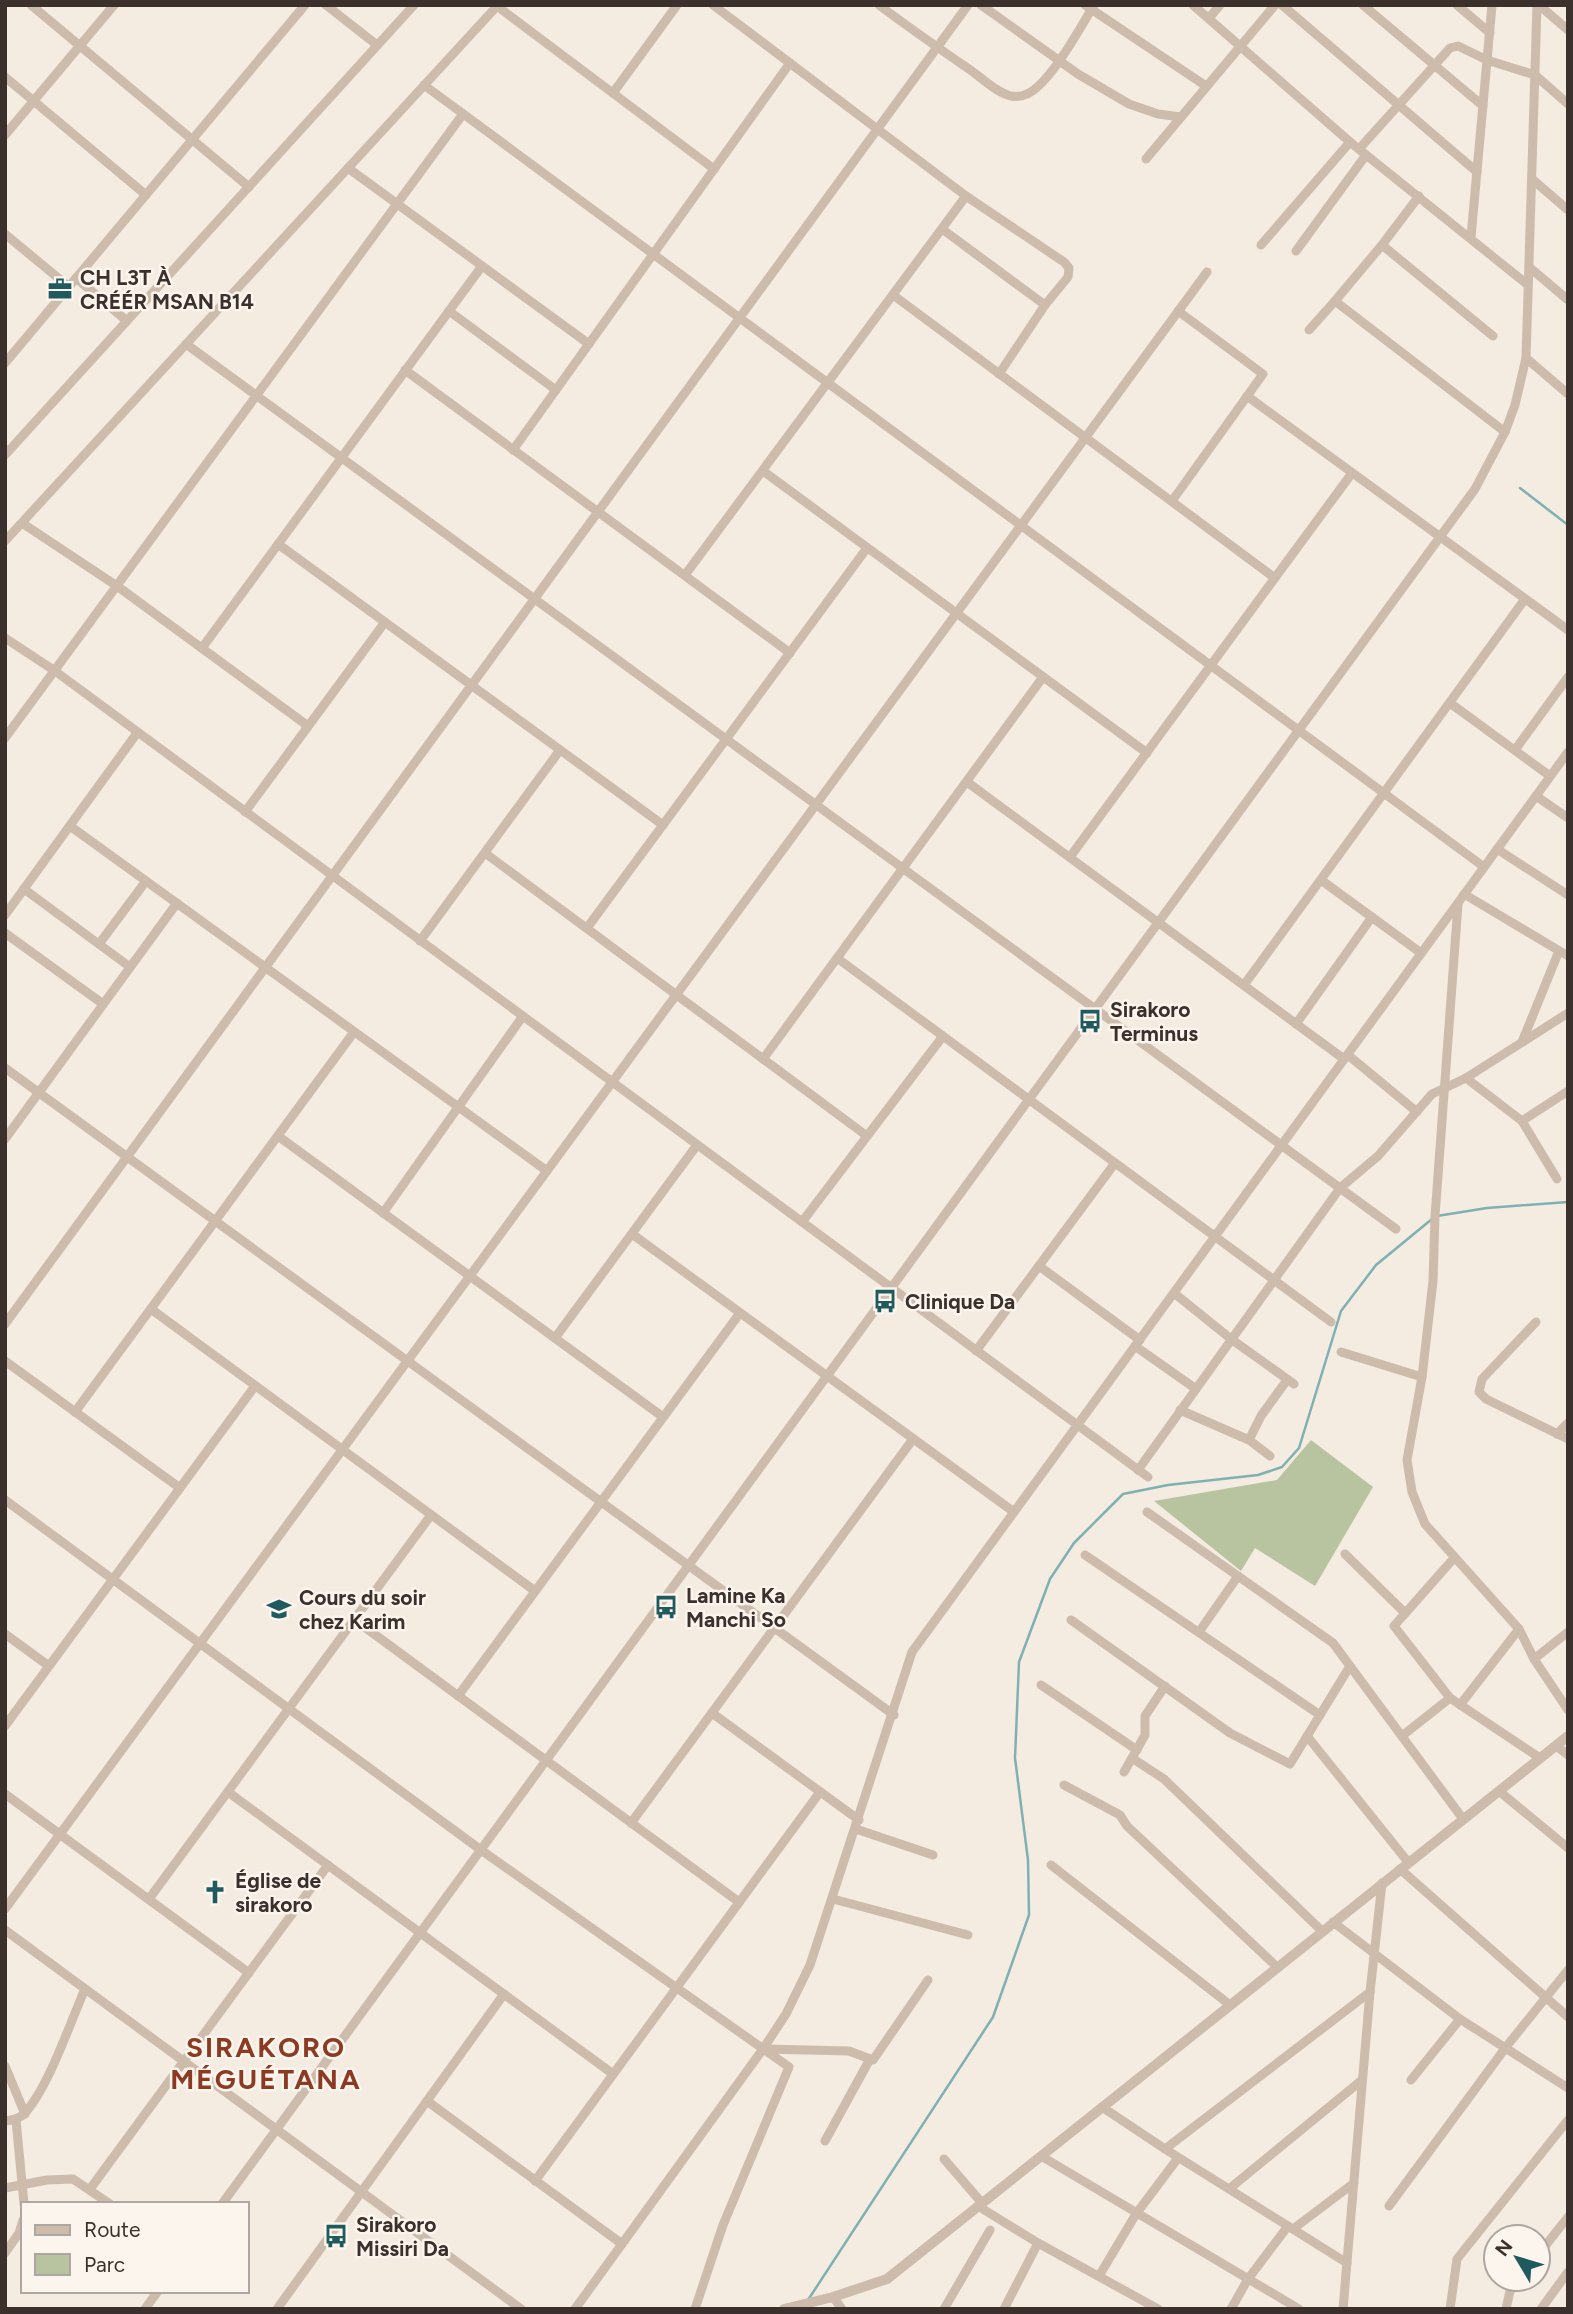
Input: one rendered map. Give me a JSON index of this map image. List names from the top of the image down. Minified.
{"districts":["SIRAKORO MÉGUÉTANA"],"places":{"office":["CH L3T À CRÉÉR MSAN B14"],"bus stop":["Sirakoro Terminus","Clinique Da","Lamine Ka Manchi So","Sirakoro Missiri Da"],"school or university":["Cours du soir chez Karim"],"church":["Église de sirakoro"]},"legend":["Route","Parc"],"north":"top left"}
